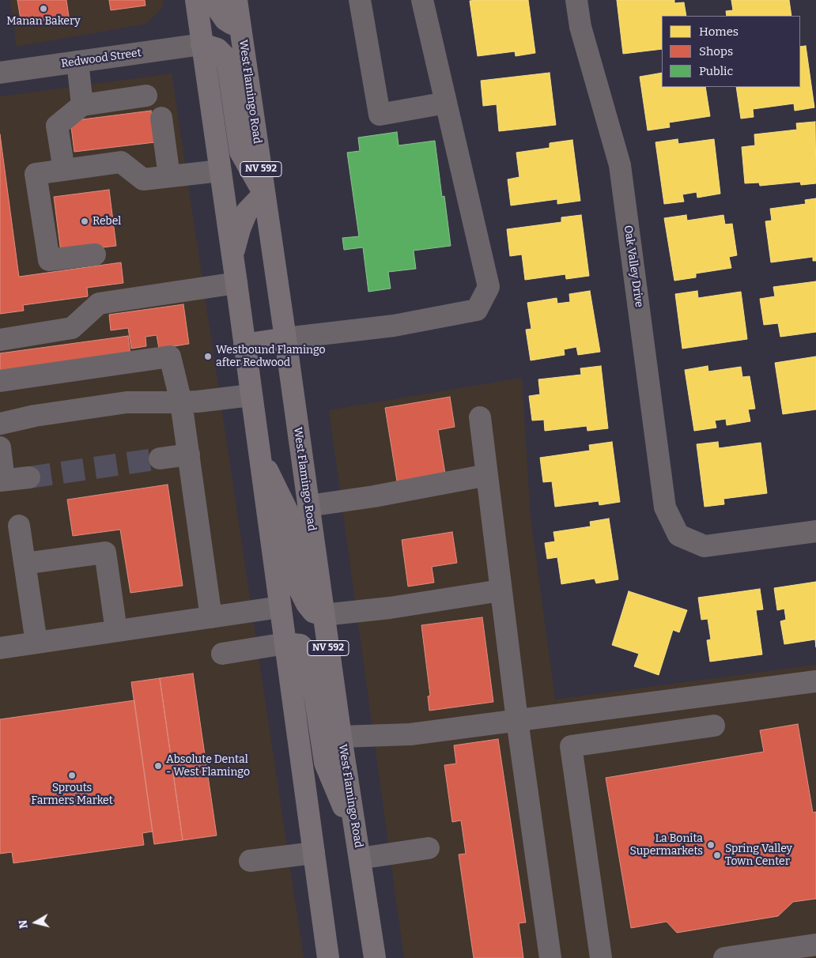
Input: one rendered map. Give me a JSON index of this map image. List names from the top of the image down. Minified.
{"streets":{"main road":["West Flamingo Road","NV 592"],"street":["Redwood Street","Oak Valley Drive"]},"places":["Manan Bakery","Rebel","Westbound Flamingo after Redwood","Absolute Dental - West Flamingo","Sprouts Farmers Market","La Bonita Supermarkets","Spring Valley Town Center"],"legend":["Homes","Shops","Public"],"north":"left"}
